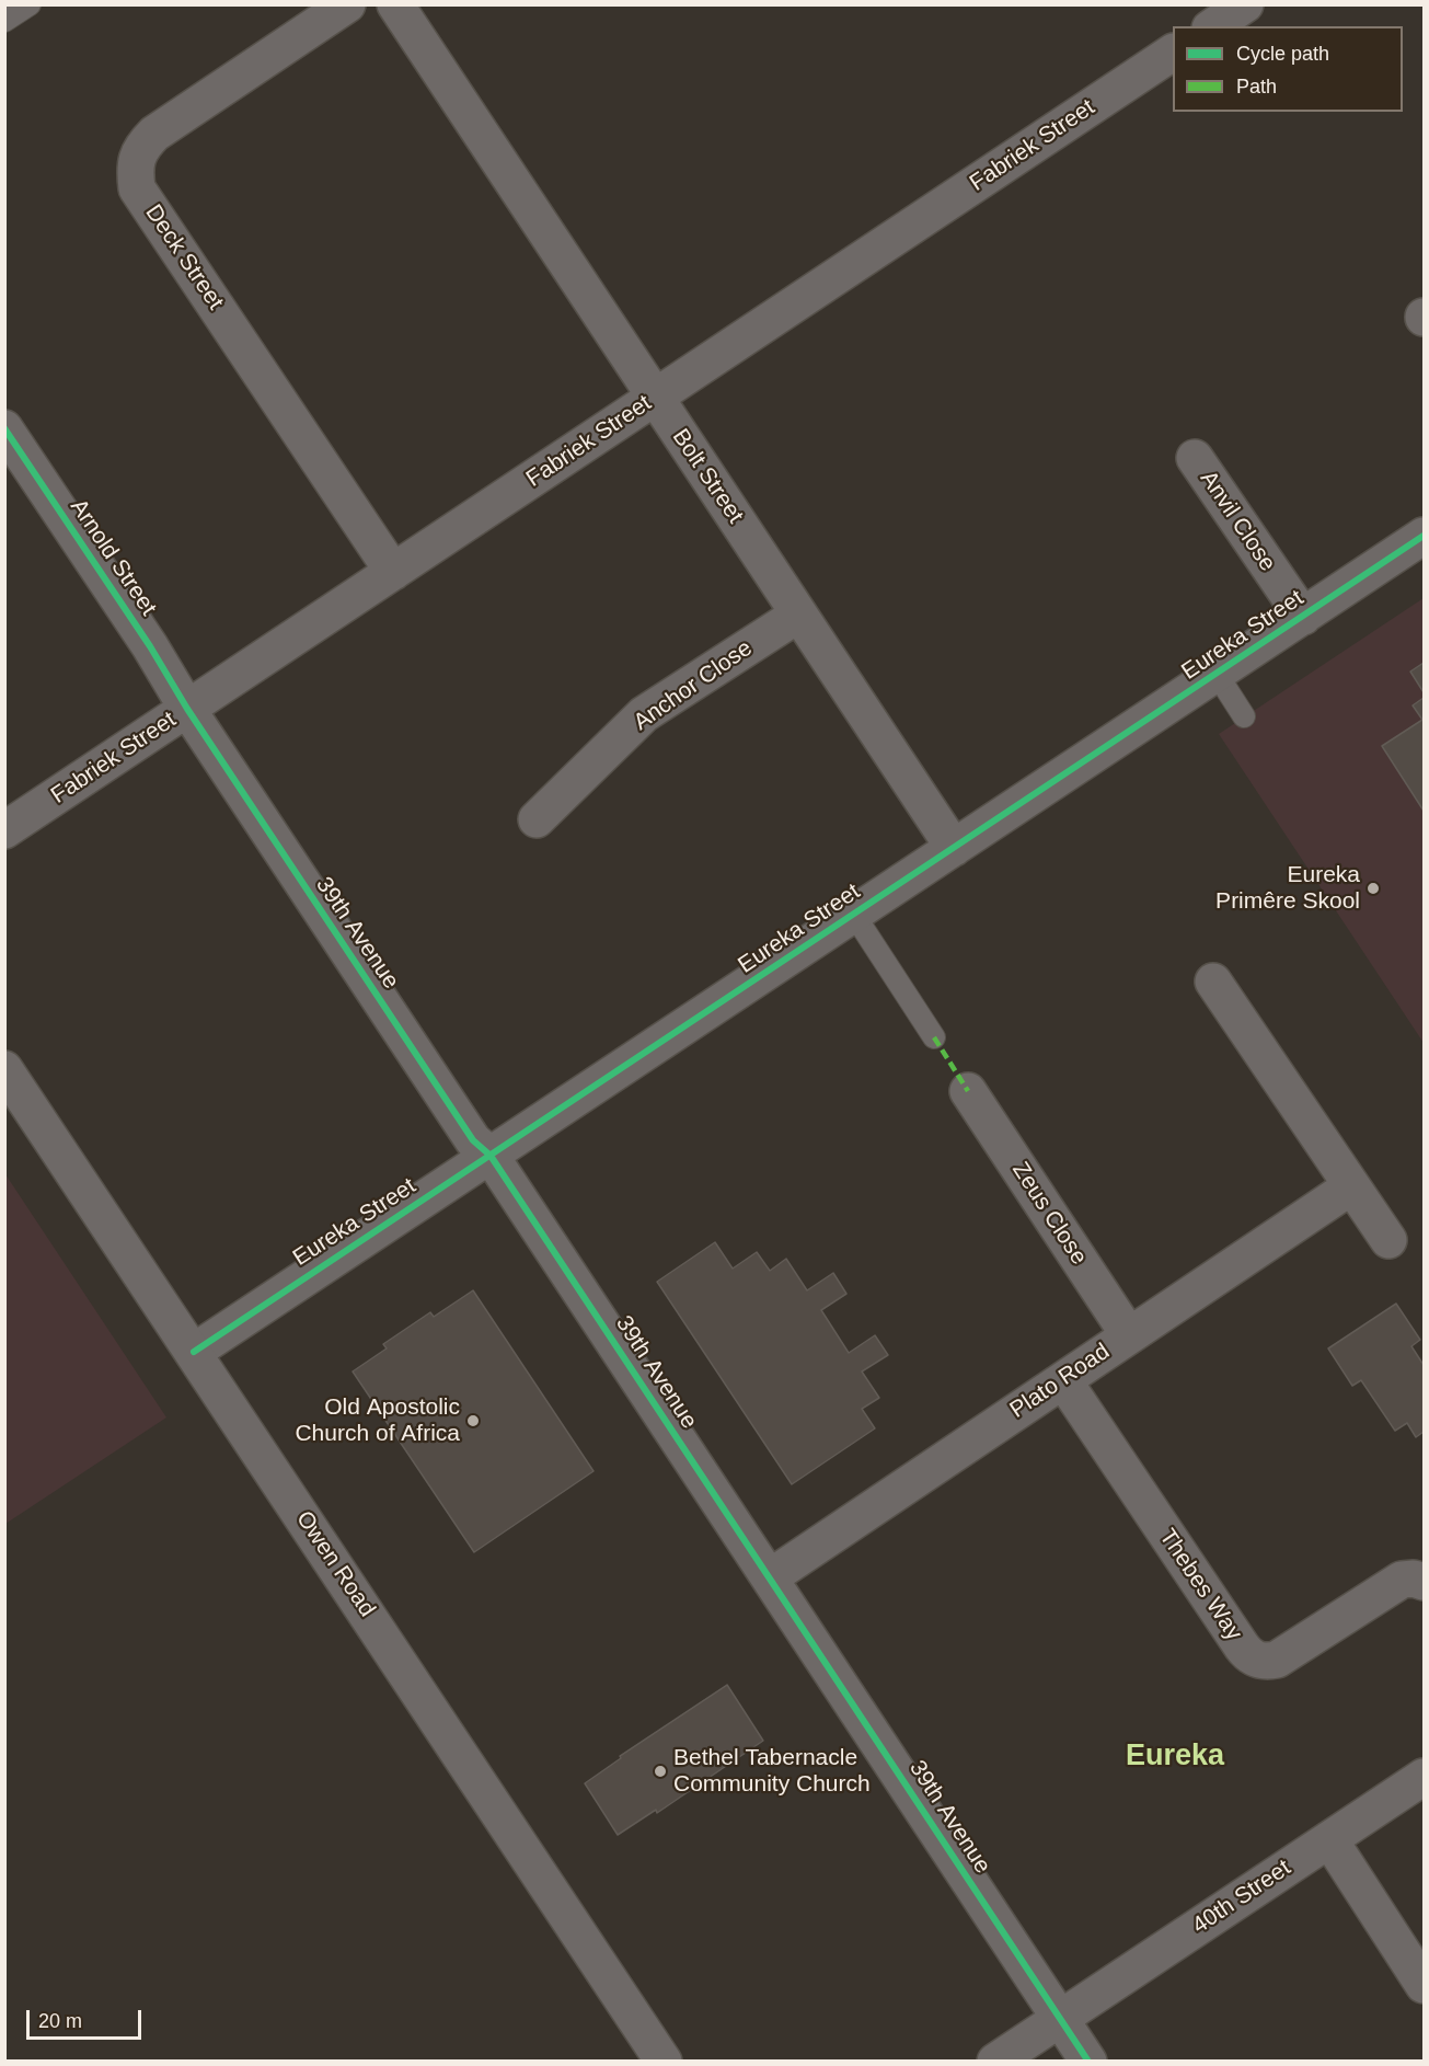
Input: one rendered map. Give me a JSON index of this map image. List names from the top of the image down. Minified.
{"streets":{"street":["Fabriek Street","Deck Street","Bolt Street","Anvil Close","Arnold Street","Eureka Street","Anchor Close","39th Avenue","Zeus Close","Plato Road","Owen Road","Thebes Way","40th Street"]},"crossings":[["Fabriek Street","Deck Street"],["Fabriek Street","Bolt Street"],["Fabriek Street","Arnold Street"],["Fabriek Street","39th Avenue"],["Bolt Street","Eureka Street"],["Bolt Street","Anchor Close"],["Anvil Close","Eureka Street"],["Arnold Street","39th Avenue"],["Eureka Street","39th Avenue"],["Eureka Street","Owen Road"],["39th Avenue","Plato Road"],["39th Avenue","40th Street"],["Zeus Close","Plato Road"],["Plato Road","Thebes Way"]],"districts":["Eureka"],"places":["Eureka Primêre Skool","Old Apostolic Church of Africa","Bethel Tabernacle Community Church"],"legend":["Cycle path","Path"],"scale_bar":"20 m"}
